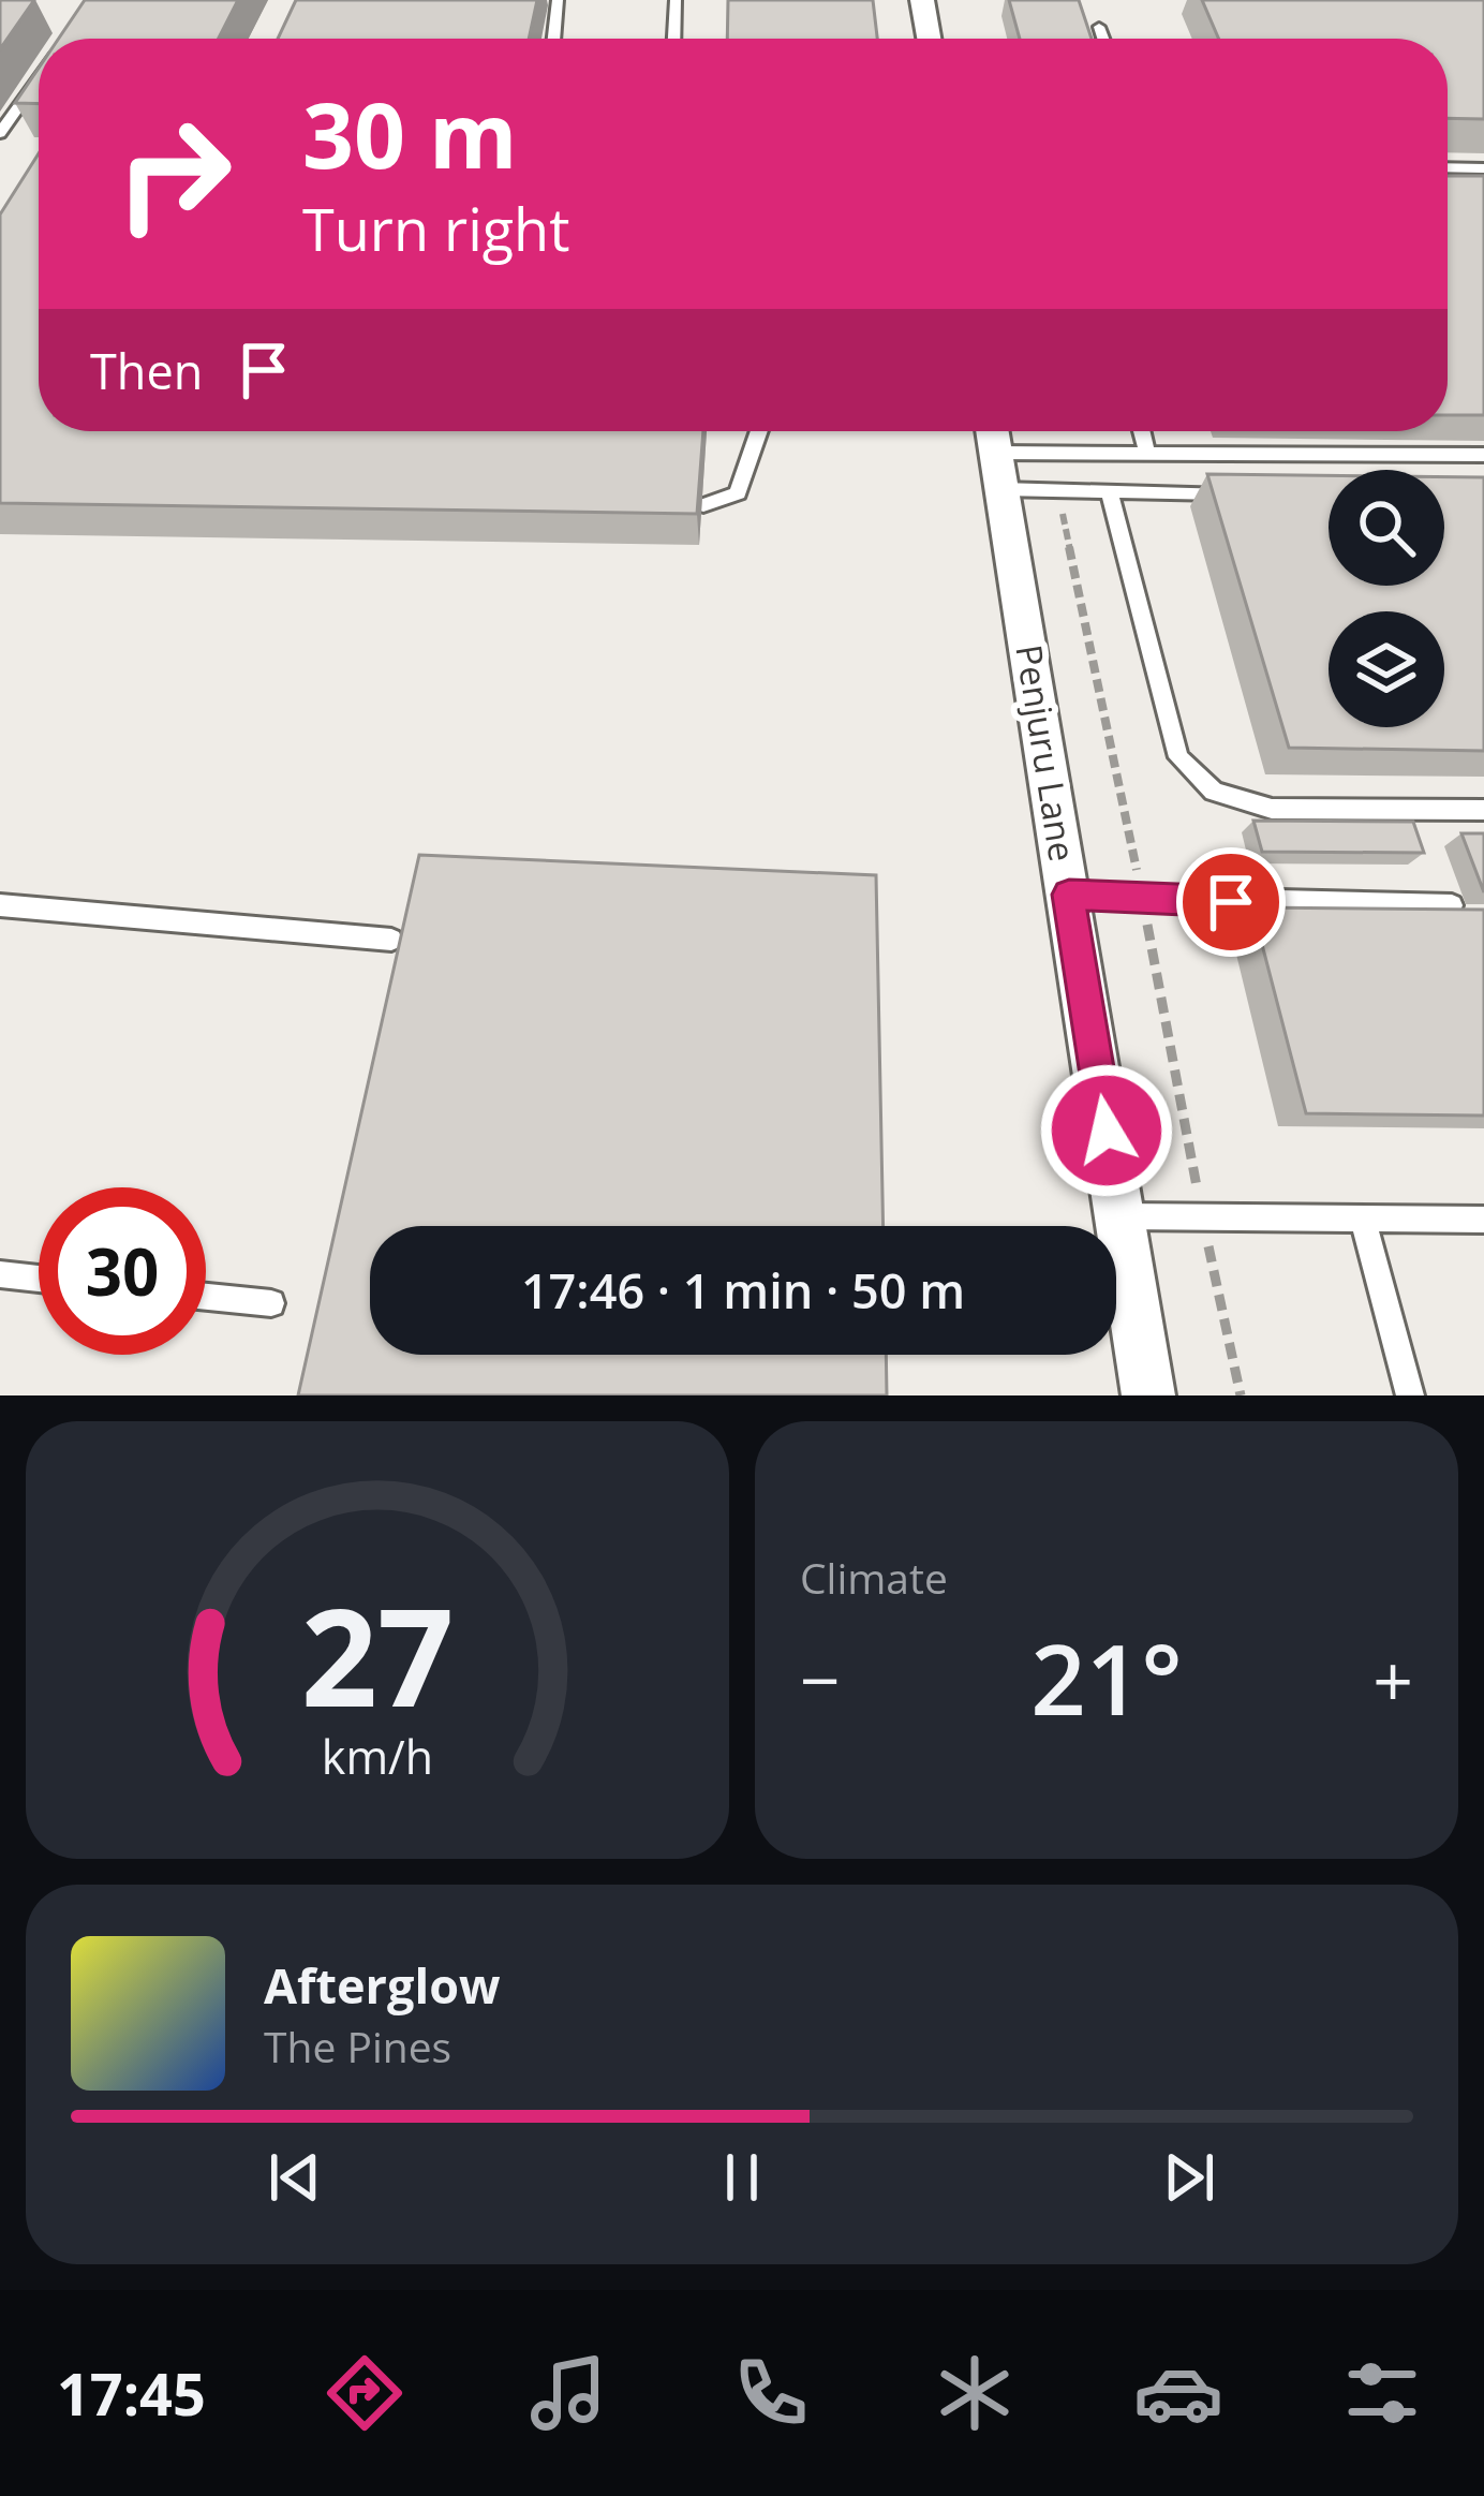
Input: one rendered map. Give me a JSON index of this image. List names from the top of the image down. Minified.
{"streets":{"street":["Penjuru Lane"]},"page":{"turn":["30 m","Turn right"],"then":"Then","limit":"30","trip":"17:46 · 1 min · 50 m","tile":"Climate","heat":["−","21°","+"],"song":["Afterglow","The Pines"],"tabs":"17:45","gauge":["27","km/h"]}}
